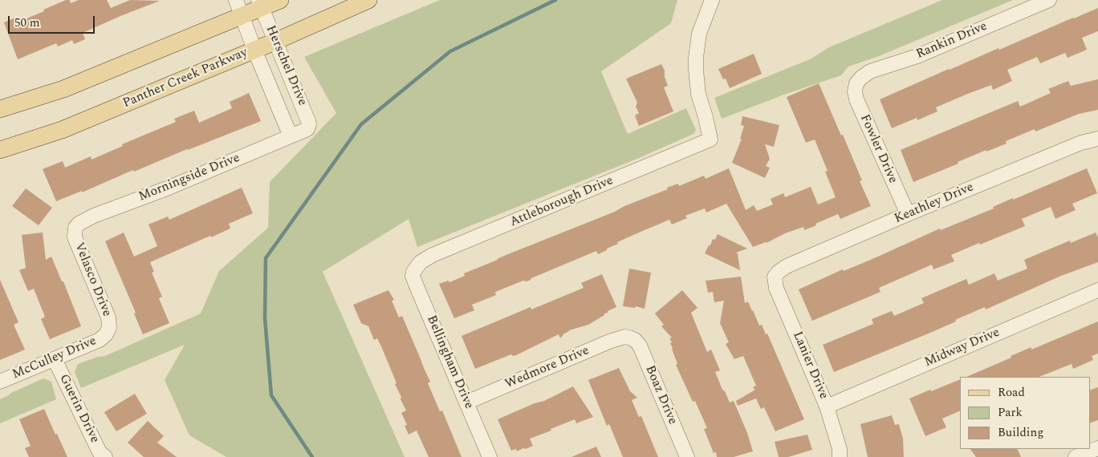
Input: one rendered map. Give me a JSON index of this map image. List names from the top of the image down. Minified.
{"streets":{"main road":["Panther Creek Parkway"],"street":["Rankin Drive","Herschel Drive","Fowler Drive","Morningside Drive","Attleborough Drive","Keathley Drive","Velasco Drive","Midway Drive","McCulley Drive","Bellingham Drive","Lanier Drive","Wedmore Drive","Boaz Drive","Guerin Drive"]},"crossings":[["Rankin Drive","Fowler Drive"],["Herschel Drive","Panther Creek Parkway"],["Herschel Drive","Morningside Drive"],["Fowler Drive","Keathley Drive"],["Morningside Drive","Velasco Drive"],["Attleborough Drive","Bellingham Drive"],["Keathley Drive","Lanier Drive"],["Velasco Drive","McCulley Drive"],["Midway Drive","Lanier Drive"],["McCulley Drive","Guerin Drive"],["Bellingham Drive","Wedmore Drive"],["Wedmore Drive","Boaz Drive"]],"legend":["Road","Park","Building"],"scale_bar":"50 m"}
